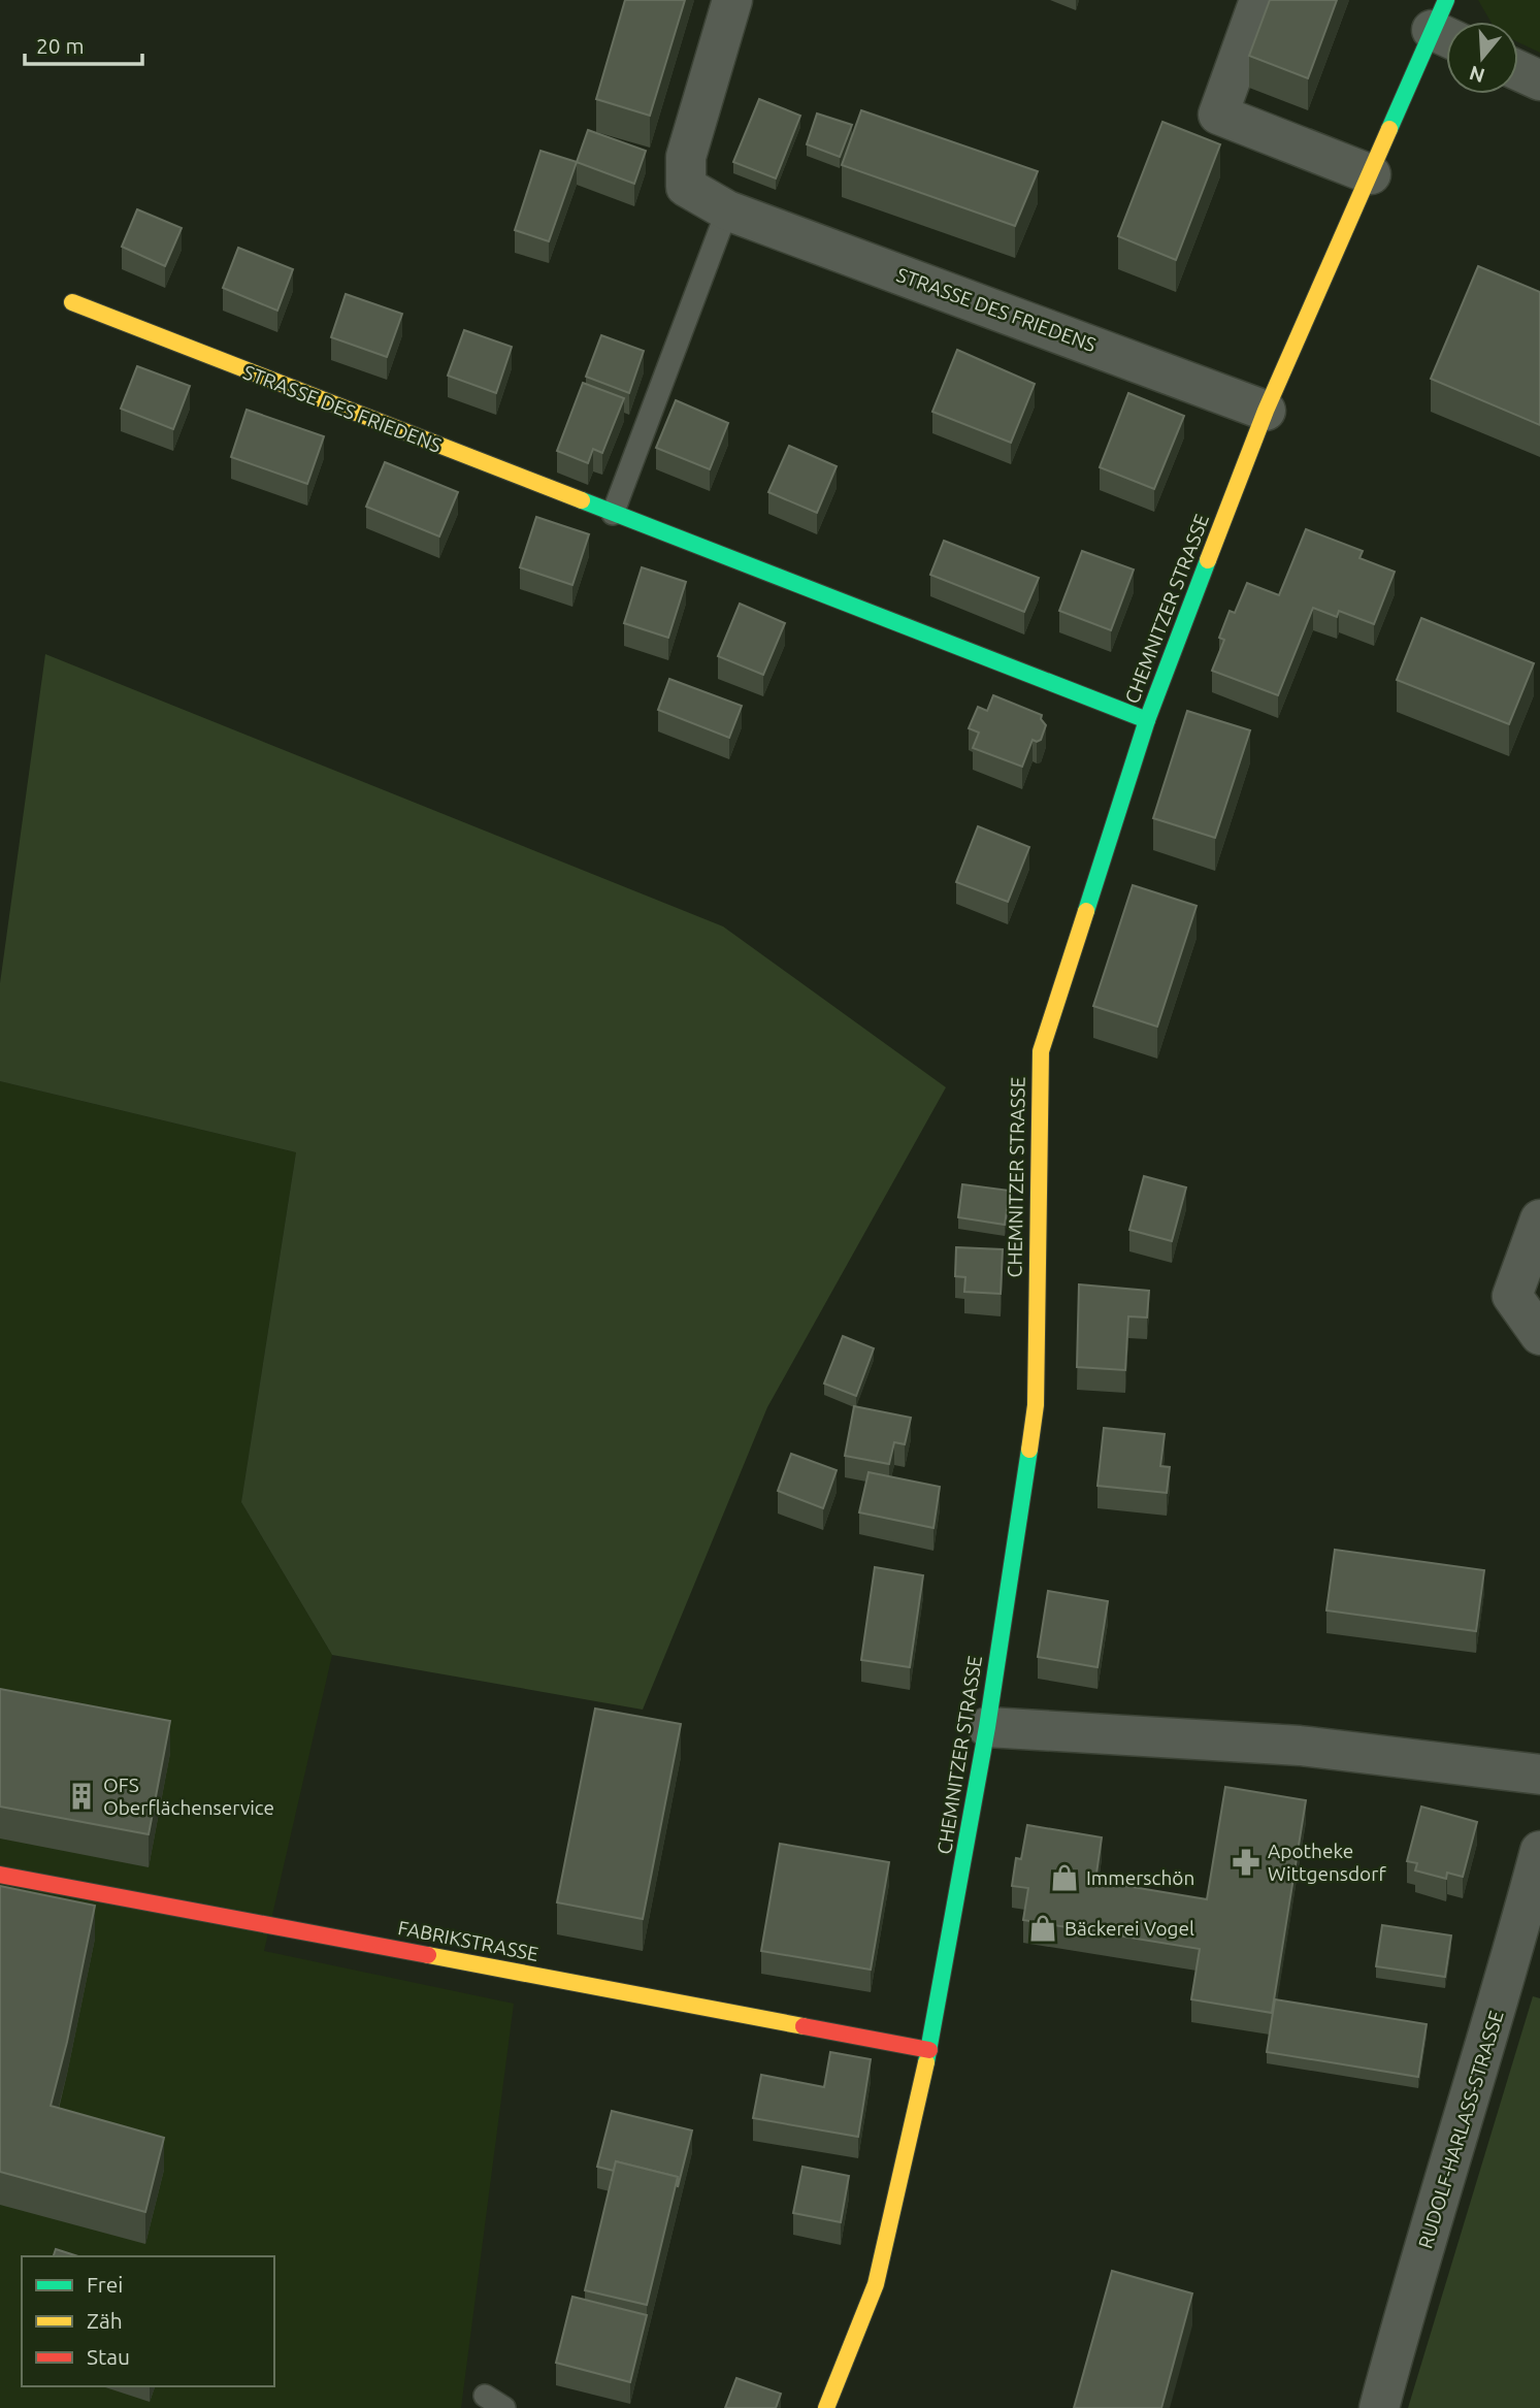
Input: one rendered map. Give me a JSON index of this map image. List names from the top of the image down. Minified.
{"streets":{"street":["STRASSE DES FRIEDENS","CHEMNITZER STRASSE","FABRIKSTRASSE","RUDOLF-HARLASS-STRASSE"]},"crossings":[["STRASSE DES FRIEDENS","CHEMNITZER STRASSE"],["CHEMNITZER STRASSE","FABRIKSTRASSE"]],"places":{"building":["OFS Oberflächenservice"],"pharmacy":["Apotheke Wittgensdorf"],"shop":["Immerschön","Bäckerei Vogel"]},"legend":["Frei","Zäh","Stau"],"scale_bar":"20 m","north":"bottom"}
